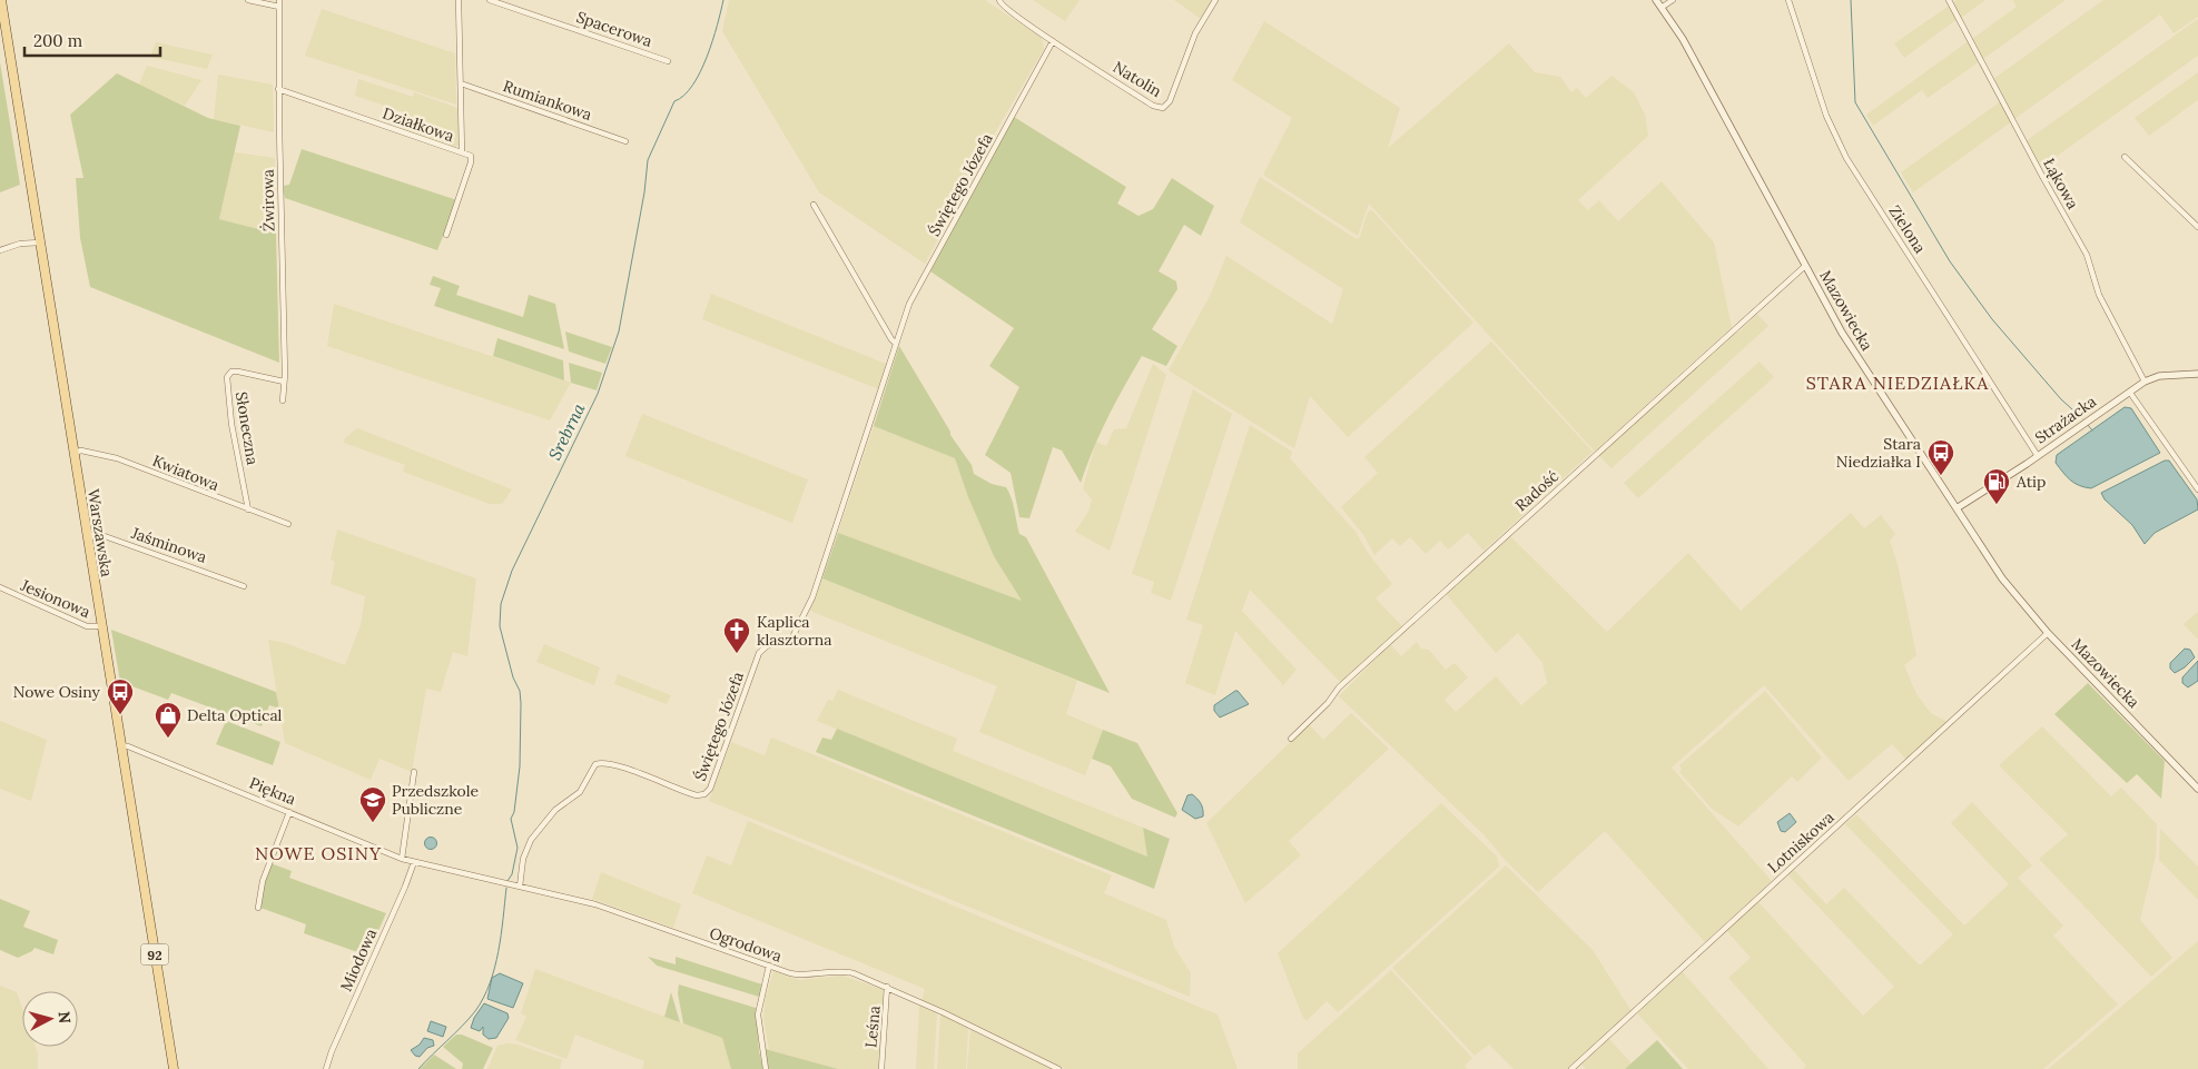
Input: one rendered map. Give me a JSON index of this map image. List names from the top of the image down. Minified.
{"streets":{"main road":["Warszawska","92"],"street":["Spacerowa","Natolin","Rumiankowa","Działkowa","Łąkowa","Świętego Józefa","Żwirowa","Zielona","Mazowiecka","Strażacka","Słoneczna","Kwiatowa","Radość","Jaśminowa","Jesionowa","Piękna","Lotniskowa","Ogrodowa","Miodowa","Leśna"]},"crossings":[["Natolin","Świętego Józefa"],["Działkowa","Żwirowa"],["Łąkowa","Strażacka"],["Świętego Józefa","Ogrodowa"],["Żwirowa","Słoneczna"],["Zielona","Strażacka"],["Mazowiecka","Strażacka"],["Mazowiecka","Radość"],["Mazowiecka","Lotniskowa"],["Słoneczna","Kwiatowa"],["Kwiatowa","Warszawska"],["Warszawska","Jaśminowa"],["Warszawska","Jesionowa"],["Warszawska","Piękna"],["Piękna","Ogrodowa"],["Piękna","Miodowa"],["Ogrodowa","Miodowa"],["Ogrodowa","Leśna"]],"districts":["STARA NIEDZIAŁKA","NOWE OSINY"],"water":["Srebrna"],"places":{"bus stop":["Stara Niedziałka I","Nowe Osiny"],"fuel station":["Atip"],"church":["Kaplica klasztorna"],"shop":["Delta Optical"],"school or university":["Przedszkole Publiczne"]},"scale_bar":"200 m","north":"right"}
